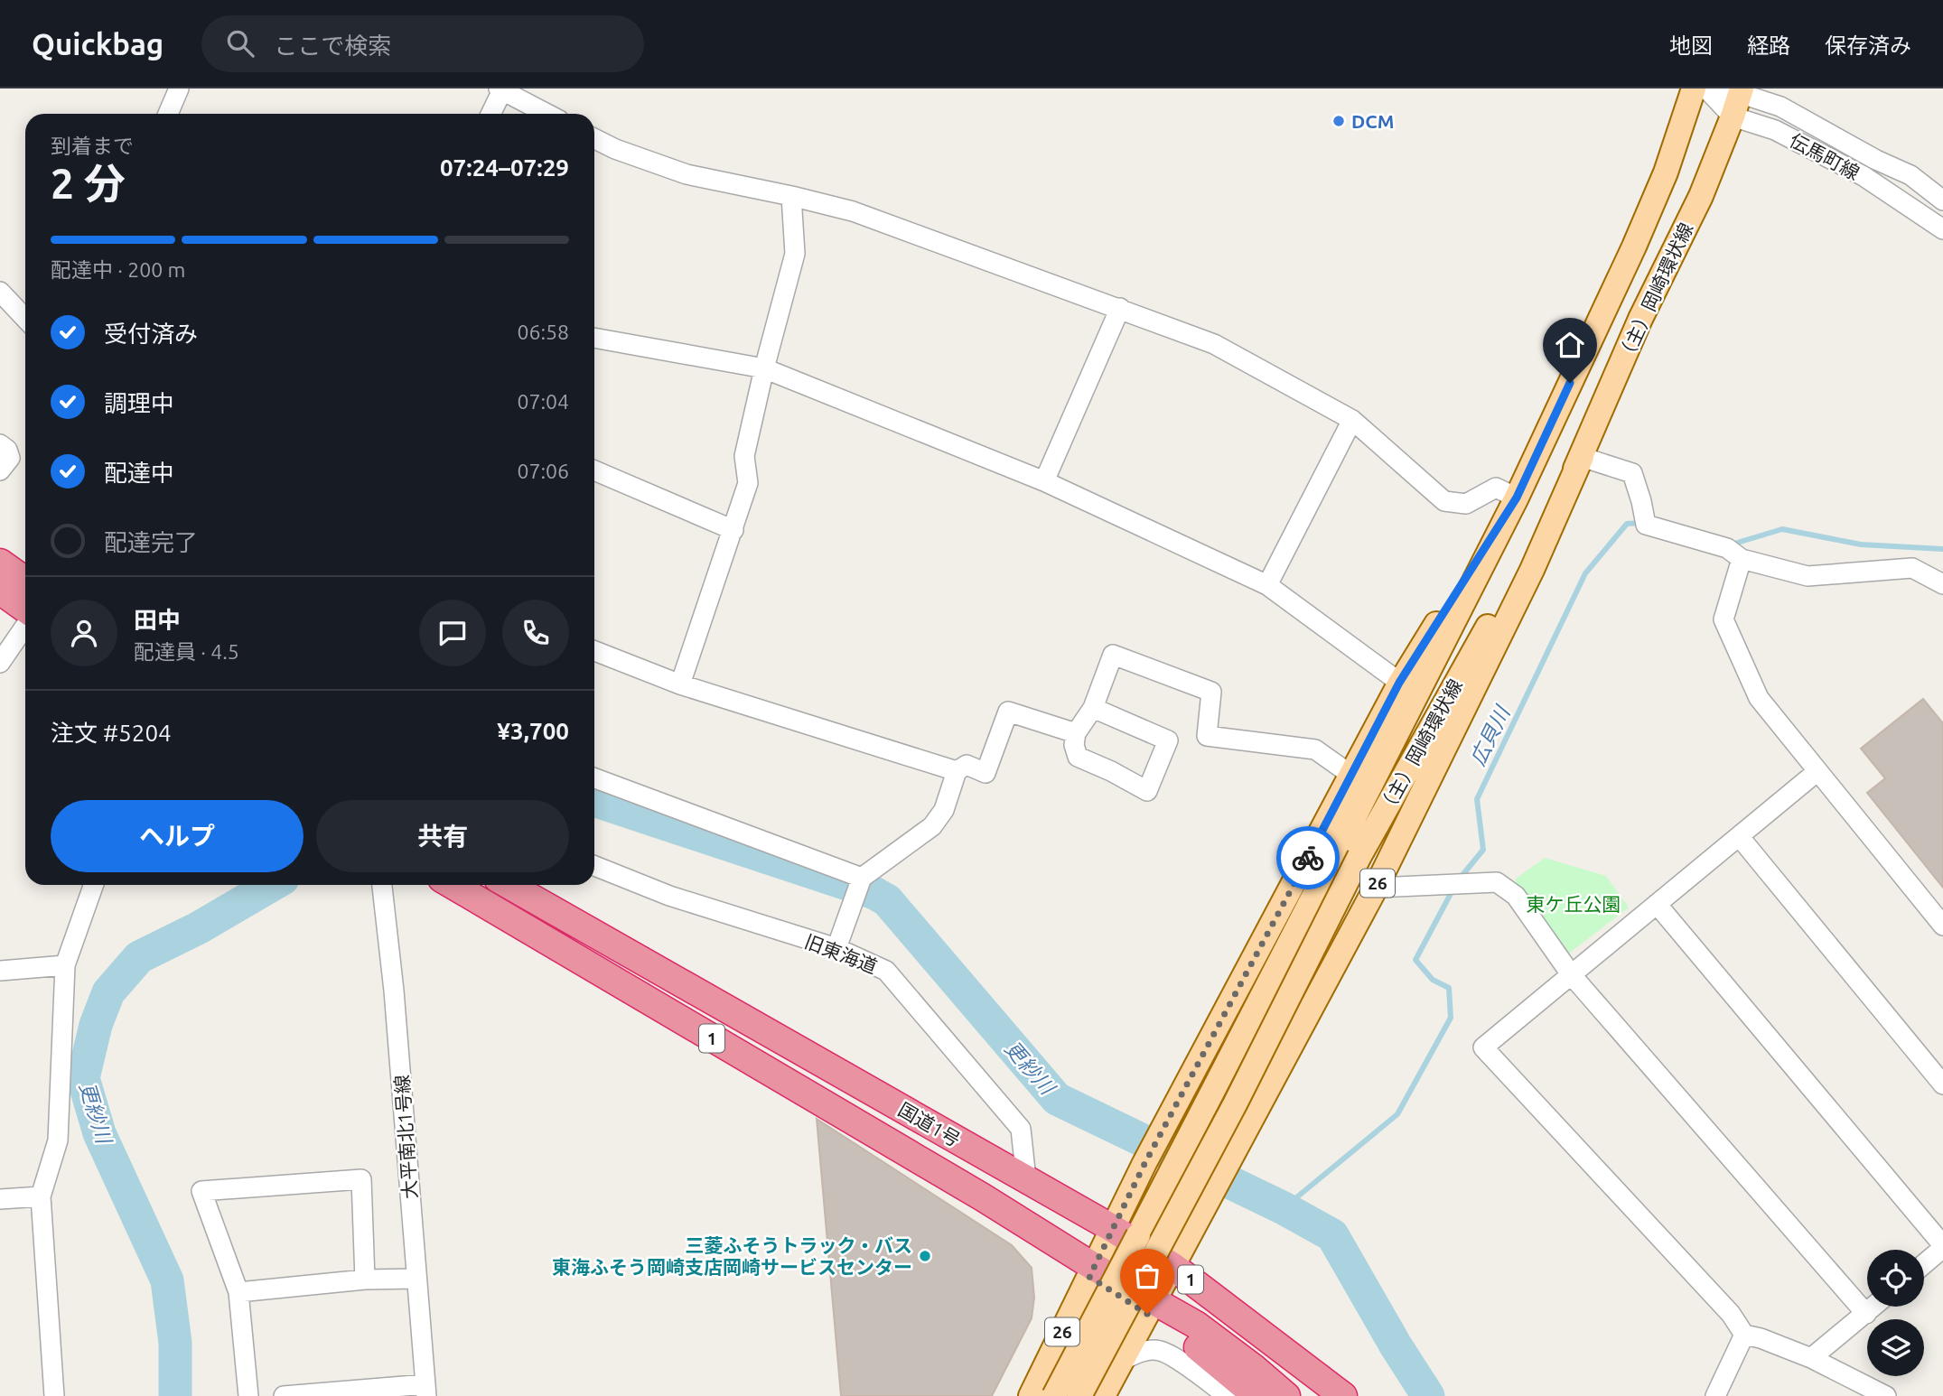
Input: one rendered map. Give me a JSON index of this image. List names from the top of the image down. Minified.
{"streets":{"highway":["1","国道1号"],"main road":["（主）岡崎環状線","26"],"street":["伝馬町線","旧東海道","大平南北1号線"]},"crossings":[["伝馬町線","（主）岡崎環状線"],["（主）岡崎環状線","26"],["26","国道1号"],["旧東海道","国道1号"]],"water":["広貝川","更紗川"],"parks":["東ケ丘公園"],"places":["DCM","三菱ふそうトラック・バス 東海ふそう岡崎支店岡崎サービスセンター"],"page":{"header":"Quickbag","search":"ここで検索","nav":["地図","経路","保存済み"],"heading":["2 分","到着まで","07:24–07:29"],"panel":["田中","配達員 · 4.5","注文 #5204","¥3,700"],"bar":"配達中 · 200 m","list":[["受付済み","06:58"],["調理中","07:04"],["配達中","07:06"],"配達完了"],"buttons":["ヘルプ","共有"]}}
